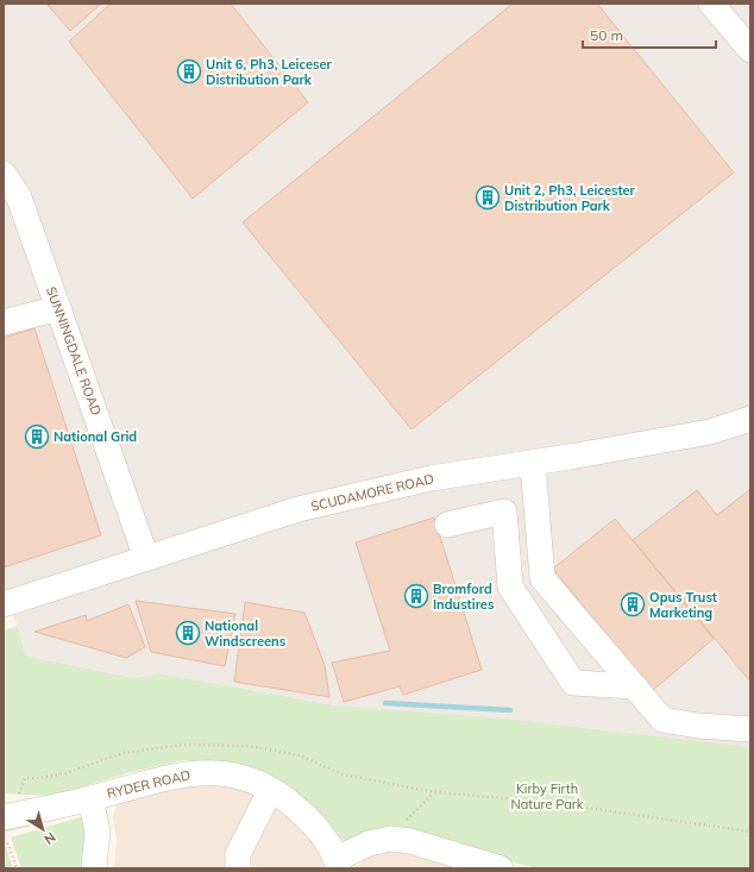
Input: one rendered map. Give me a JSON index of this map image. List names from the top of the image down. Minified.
{"streets":{"street":["SUNNINGDALE ROAD","SCUDAMORE ROAD","RYDER ROAD"]},"crossings":[["SUNNINGDALE ROAD","SCUDAMORE ROAD"]],"parks":["Kirby Firth Nature Park"],"places":{"building":["Unit 6, Ph3, Leiceser Distribution Park","Unit 2, Ph3, Leicester Distribution Park","National Grid","Bromford Industires","Opus Trust Marketing","National Windscreens"]},"scale_bar":"50 m","north":"bottom right"}
